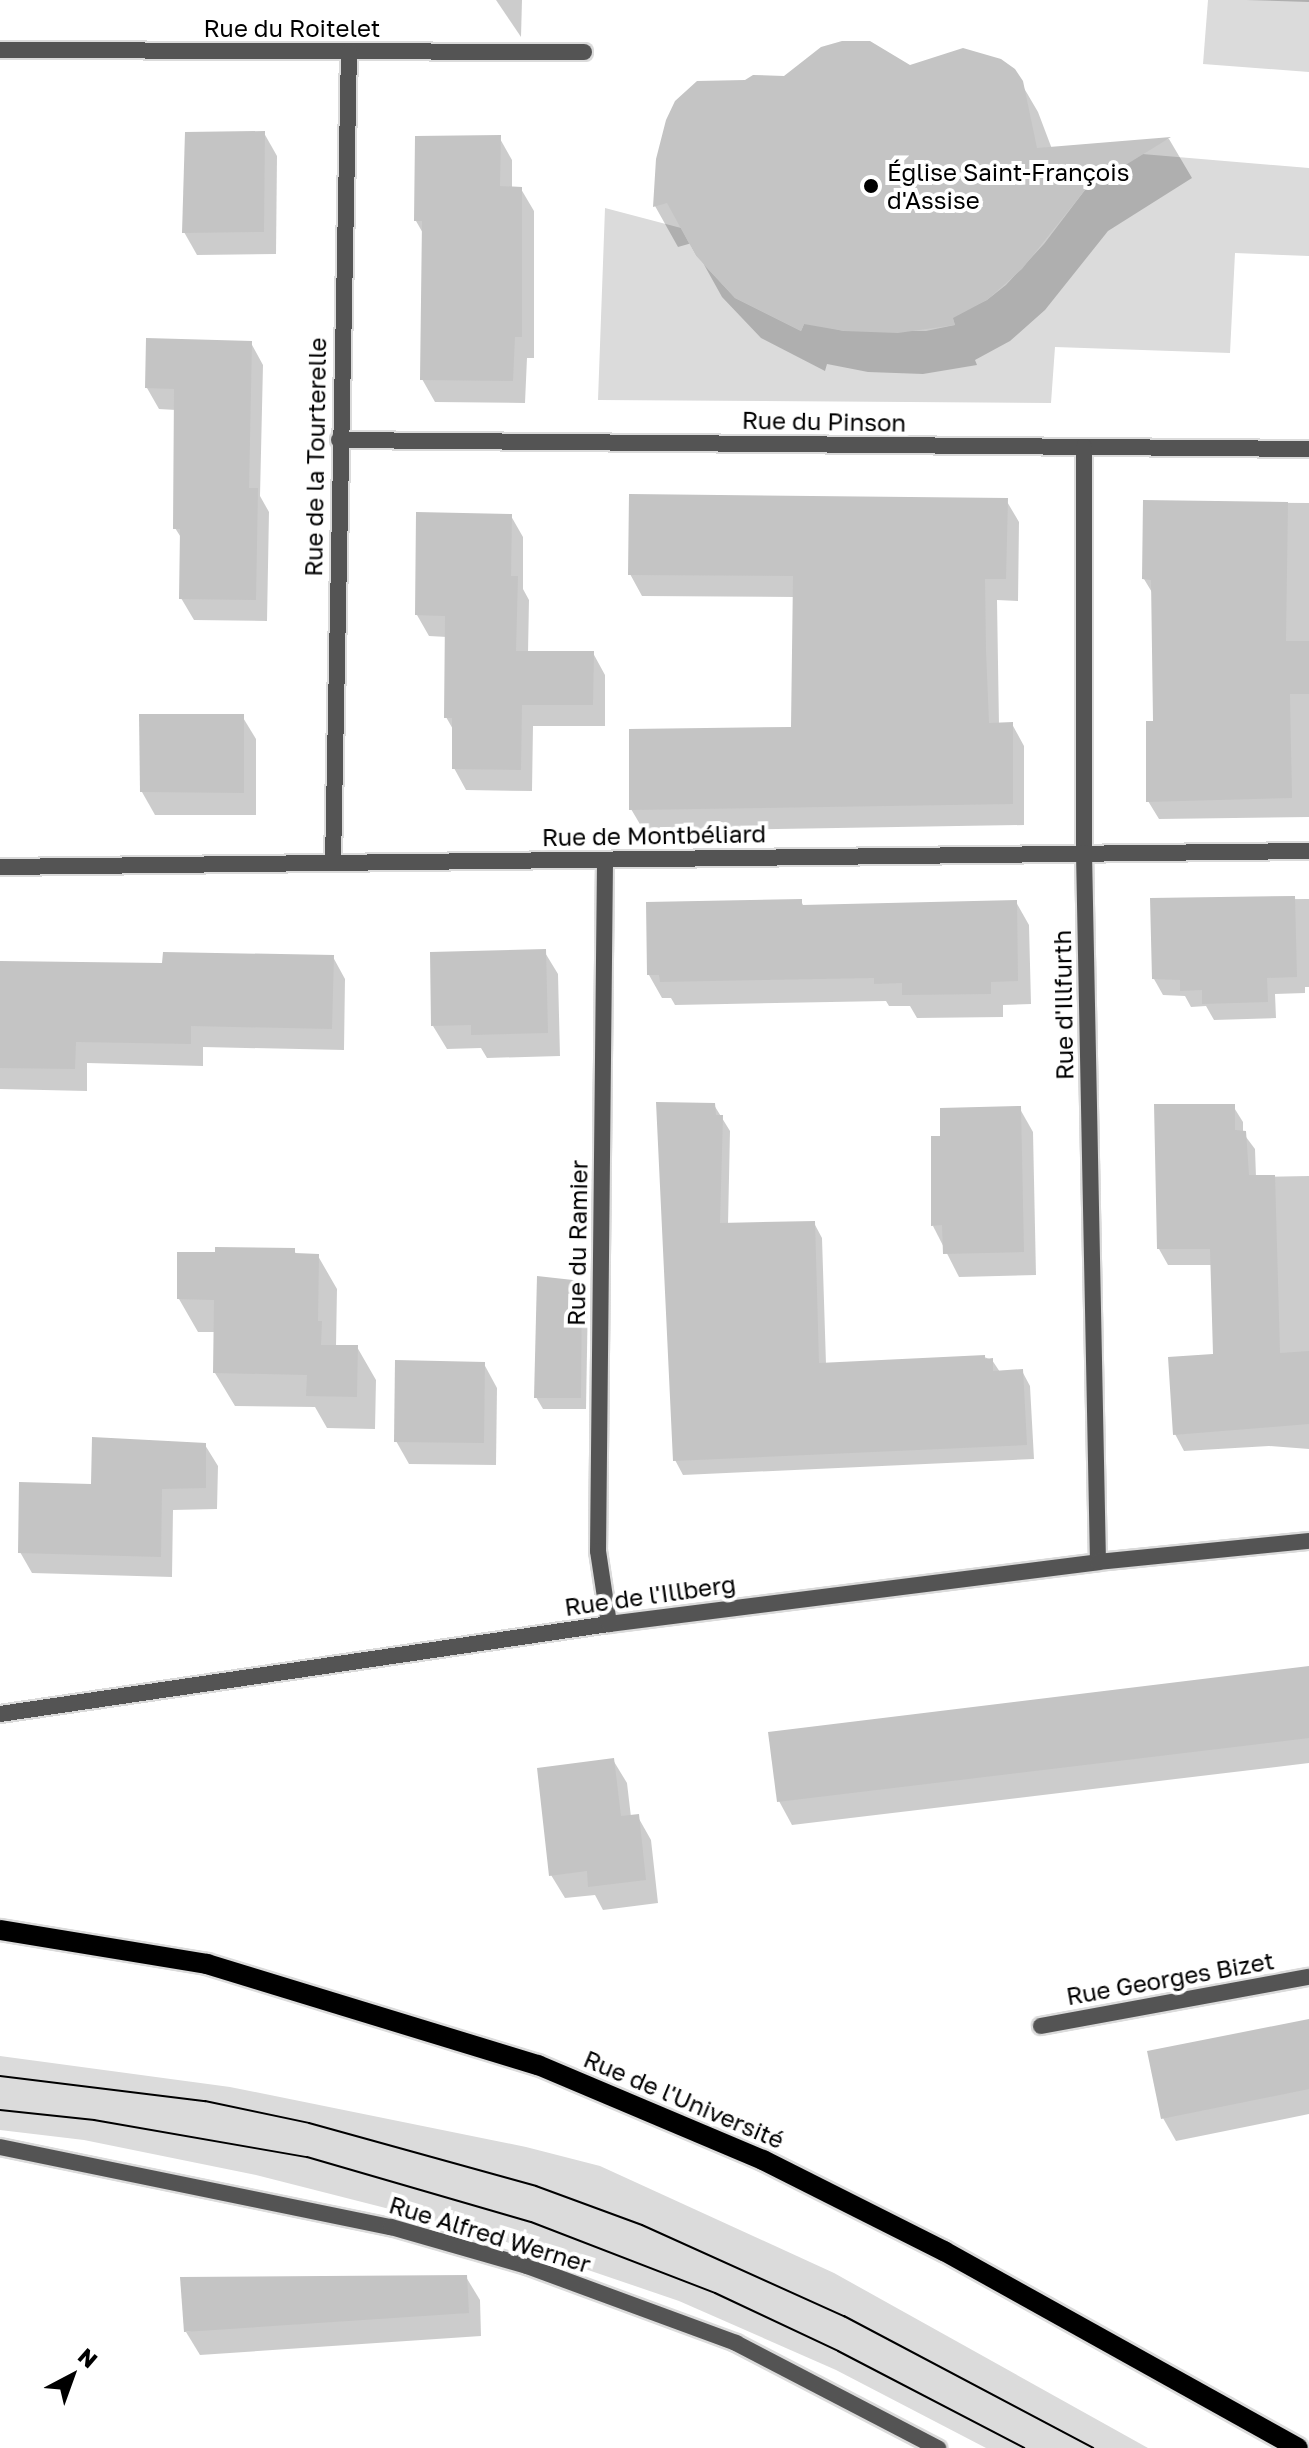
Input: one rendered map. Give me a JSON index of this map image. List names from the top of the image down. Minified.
{"streets":{"main road":["Rue de l'Université"],"street":["Rue du Roitelet","Rue du Pinson","Rue de la Tourterelle","Rue de Montbéliard","Rue d'Illfurth","Rue du Ramier","Rue de l'Illberg","Rue Georges Bizet","Rue Alfred Werner"]},"crossings":[["Rue du Roitelet","Rue de la Tourterelle"],["Rue du Pinson","Rue de la Tourterelle"],["Rue du Pinson","Rue d'Illfurth"],["Rue de la Tourterelle","Rue de Montbéliard"],["Rue de Montbéliard","Rue d'Illfurth"],["Rue de Montbéliard","Rue du Ramier"],["Rue d'Illfurth","Rue de l'Illberg"],["Rue du Ramier","Rue de l'Illberg"]],"places":["Église Saint-François d'Assise"],"north":"top right"}
